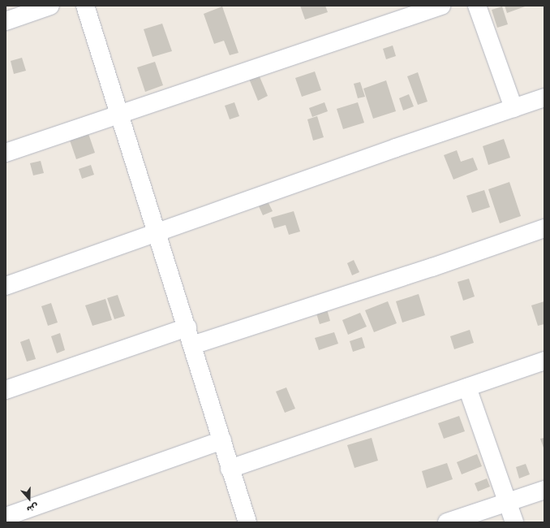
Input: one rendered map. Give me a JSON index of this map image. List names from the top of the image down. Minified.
{"north":"bottom"}
